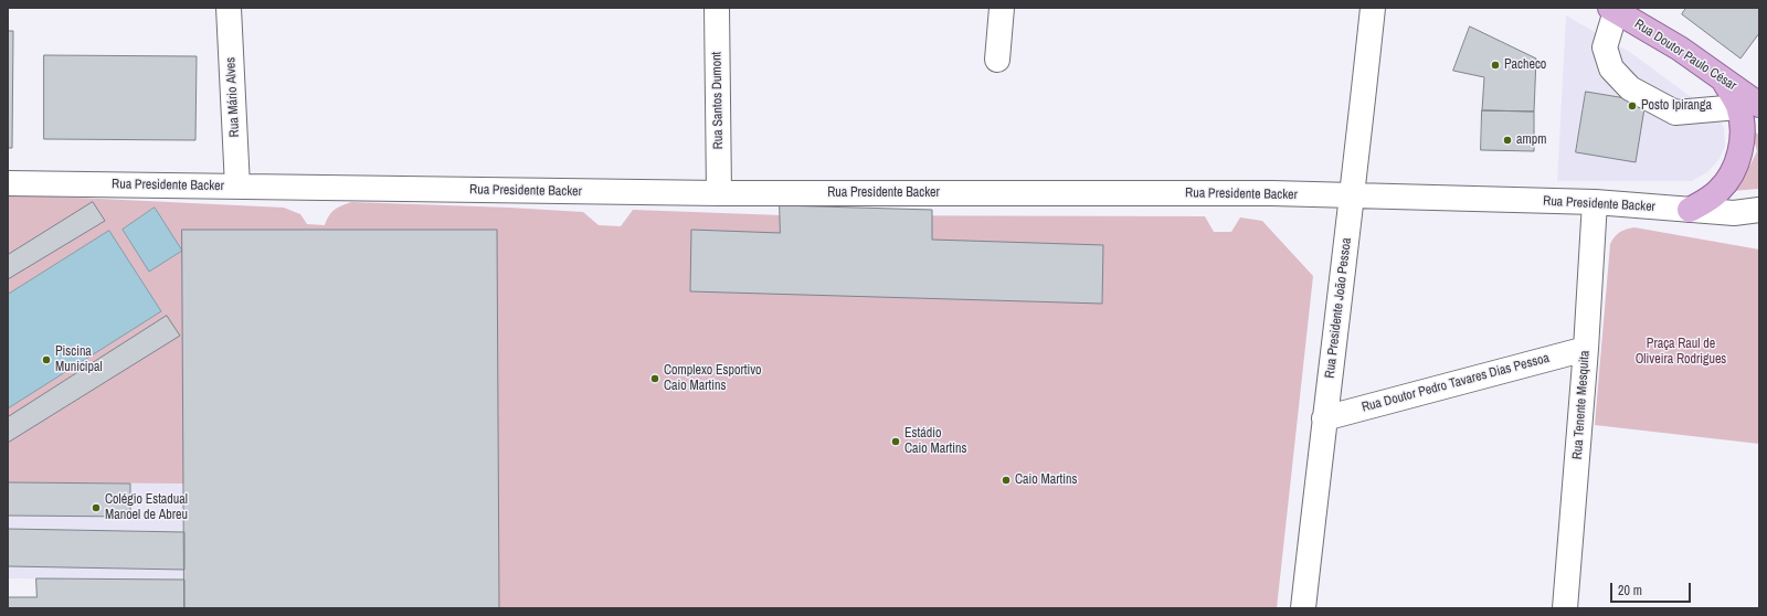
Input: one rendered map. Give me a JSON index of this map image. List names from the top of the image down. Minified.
{"streets":{"main road":["Rua Doutor Paulo César"],"street":["Rua Mário Alves","Rua Santos Dumont","Rua Presidente Backer","Rua Presidente João Pessoa","Rua Doutor Pedro Tavares Dias Pessoa","Rua Tenente Mesquita"]},"crossings":[["Rua Mário Alves","Rua Presidente Backer"],["Rua Santos Dumont","Rua Presidente Backer"],["Rua Presidente Backer","Rua Presidente João Pessoa"],["Rua Presidente Backer","Rua Tenente Mesquita"],["Rua Presidente João Pessoa","Rua Doutor Pedro Tavares Dias Pessoa"],["Rua Doutor Pedro Tavares Dias Pessoa","Rua Tenente Mesquita"]],"parks":["Praça Raul de Oliveira Rodrigues"],"places":["Pacheco","Posto Ipiranga","ampm","Piscina Municipal","Complexo Esportivo Caio Martins","Estádio Caio Martins","Caio Martins","Colégio Estadual Manoel de Abreu"],"scale_bar":"20 m"}
